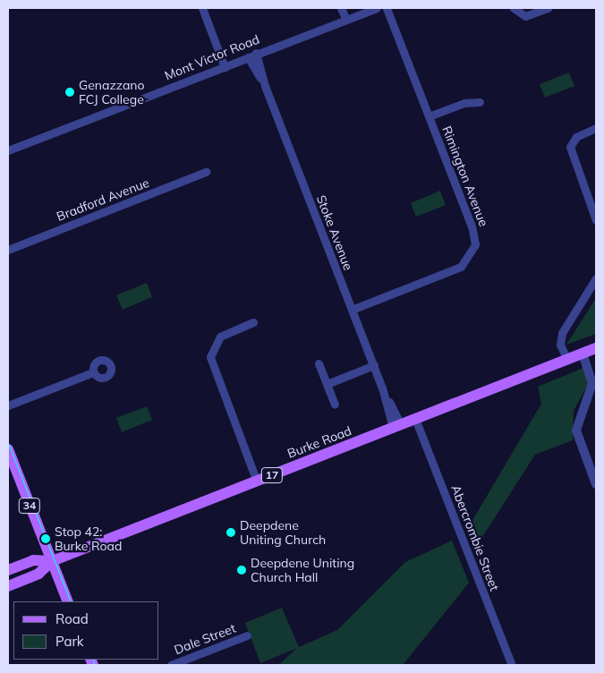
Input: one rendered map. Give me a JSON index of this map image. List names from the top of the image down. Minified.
{"streets":{"main road":["Burke Road","17","34"],"street":["Mont Victor Road","Rimington Avenue","Bradford Avenue","Stoke Avenue","Abercrombie Street","Dale Street"]},"crossings":[["Mont Victor Road","Stoke Avenue"],["Rimington Avenue","Stoke Avenue"],["Stoke Avenue","Burke Road"],["Burke Road","34"],["Burke Road","Abercrombie Street"]],"places":["Genazzano FCJ College","Deepdene Uniting Church","Stop 42: Burke Road","Deepdene Uniting Church Hall"],"legend":["Road","Park"]}
